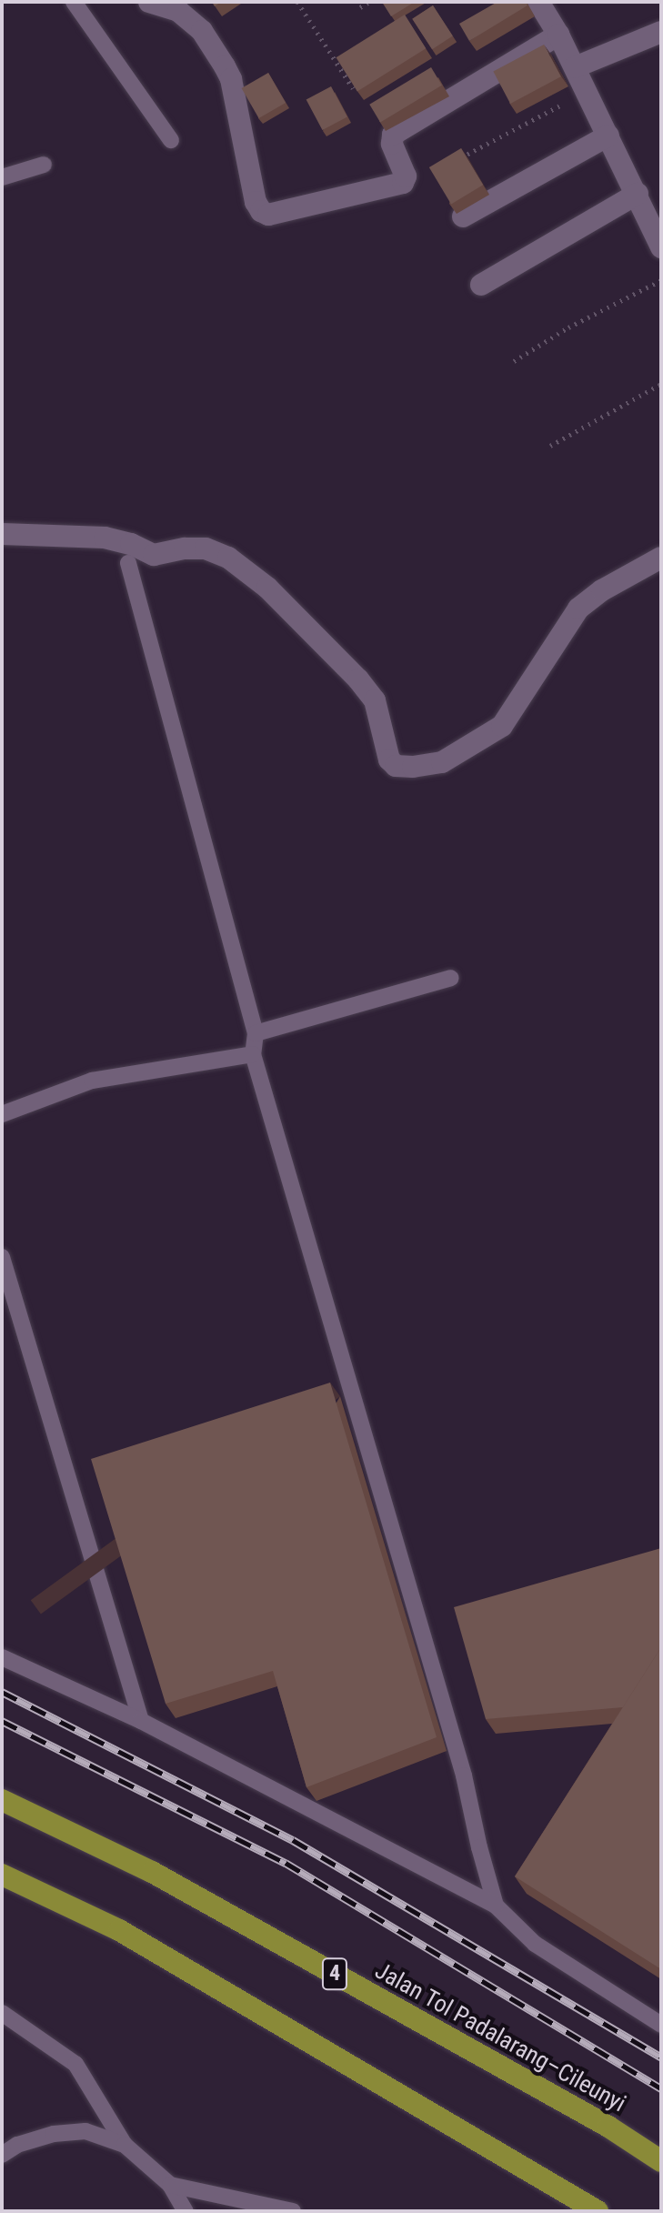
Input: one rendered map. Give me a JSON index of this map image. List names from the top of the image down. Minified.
{"streets":{"highway":["4","Jalan Tol Padalarang–Cileunyi"]}}
